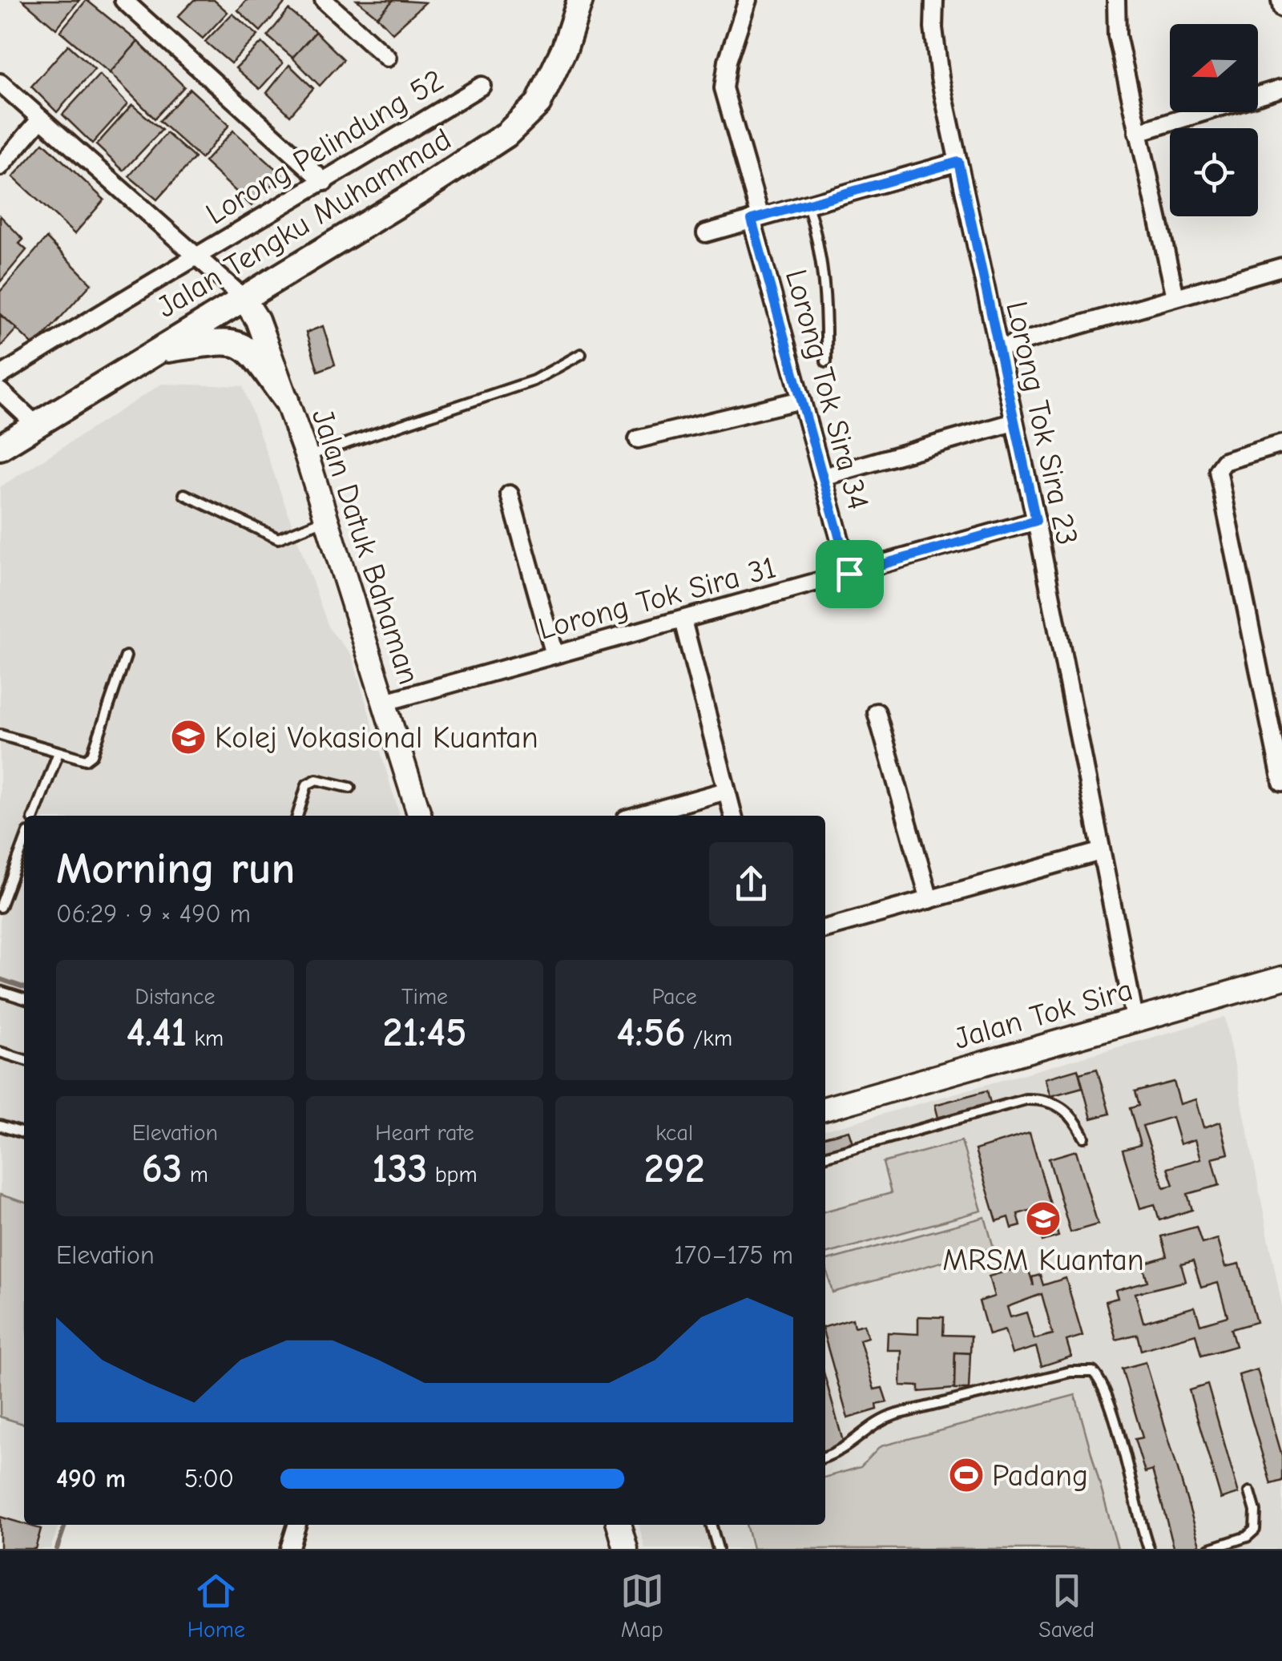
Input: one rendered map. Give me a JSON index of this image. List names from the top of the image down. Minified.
{"streets":{"main road":["Jalan Tengku Muhammad"],"street":["Lorong Pelindung 52","Lorong Tok Sira 34","Lorong Tok Sira 23","Jalan Datuk Bahaman","Lorong Tok Sira 31","Jalan Tok Sira"]},"crossings":[["Jalan Tengku Muhammad","Jalan Datuk Bahaman"],["Lorong Tok Sira 34","Lorong Tok Sira 31"],["Lorong Tok Sira 23","Lorong Tok Sira 31"],["Lorong Tok Sira 23","Jalan Tok Sira"],["Jalan Datuk Bahaman","Lorong Tok Sira 31"]],"places":{"school or university":["Kolej Vokasional Kuantan","MRSM Kuantan"],"sports":["Padang"]},"north":"left","page":{"heading":["Morning run","06:29 · 9 × 490 m"],"stats":[["Distance","4.41 km"],["Time","21:45"],["Pace","4:56 /km"],["Elevation","63 m"],["Heart rate","133 bpm"],["kcal","292"]],"chart":["Elevation","170–175 m"],"list":[{"name":"490 m","note":"5:00"}],"tabs":["Home","Map","Saved"]}}
